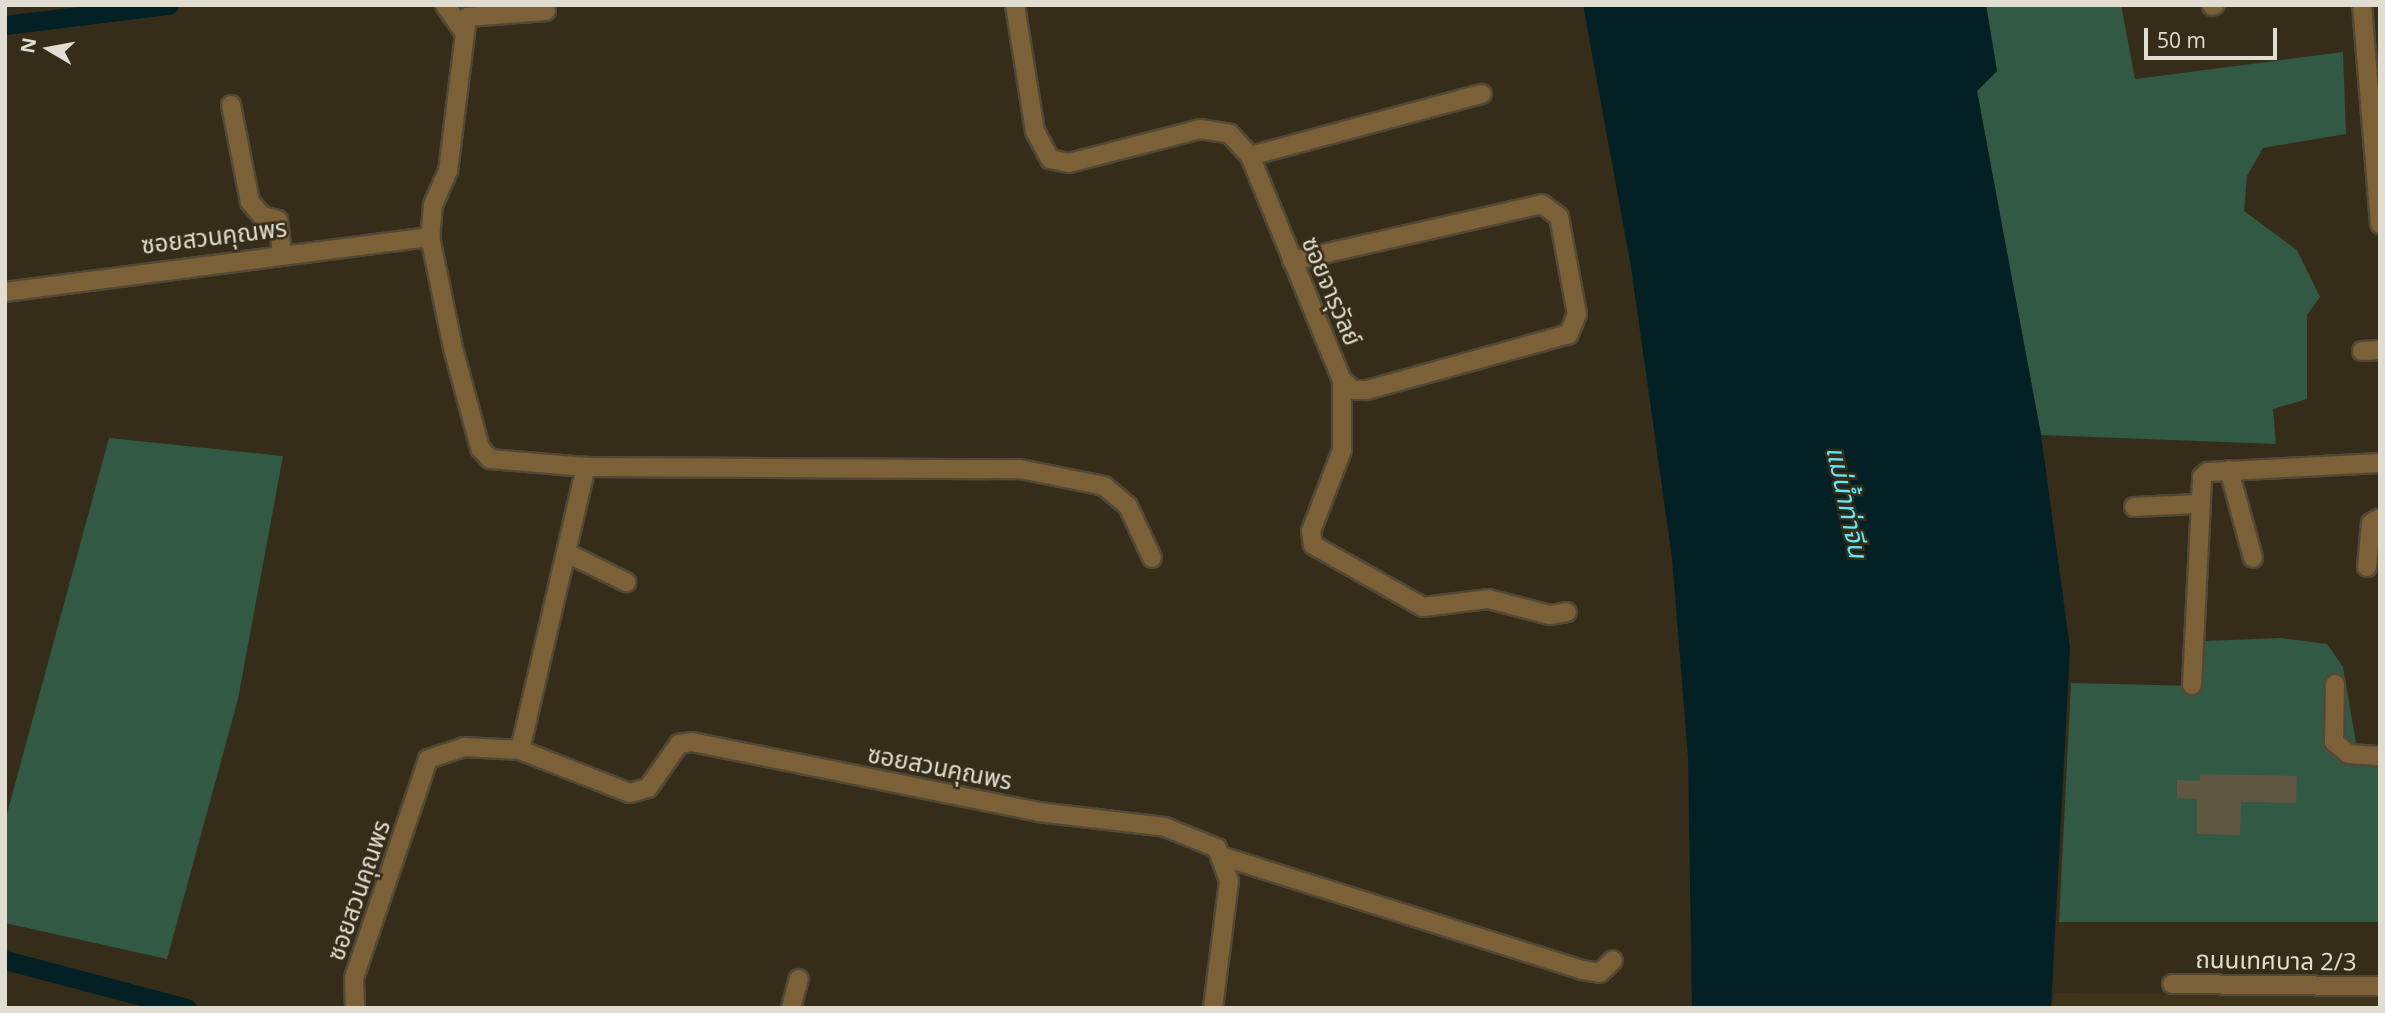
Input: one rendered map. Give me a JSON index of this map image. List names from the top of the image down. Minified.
{"streets":{"street":["ซอยสวนคุณพร","ซอยจารุวัลย์","ถนนเทศบาล 2/3"]},"water":["แม่น้ำท่าจีน"],"scale_bar":"50 m","north":"left"}
